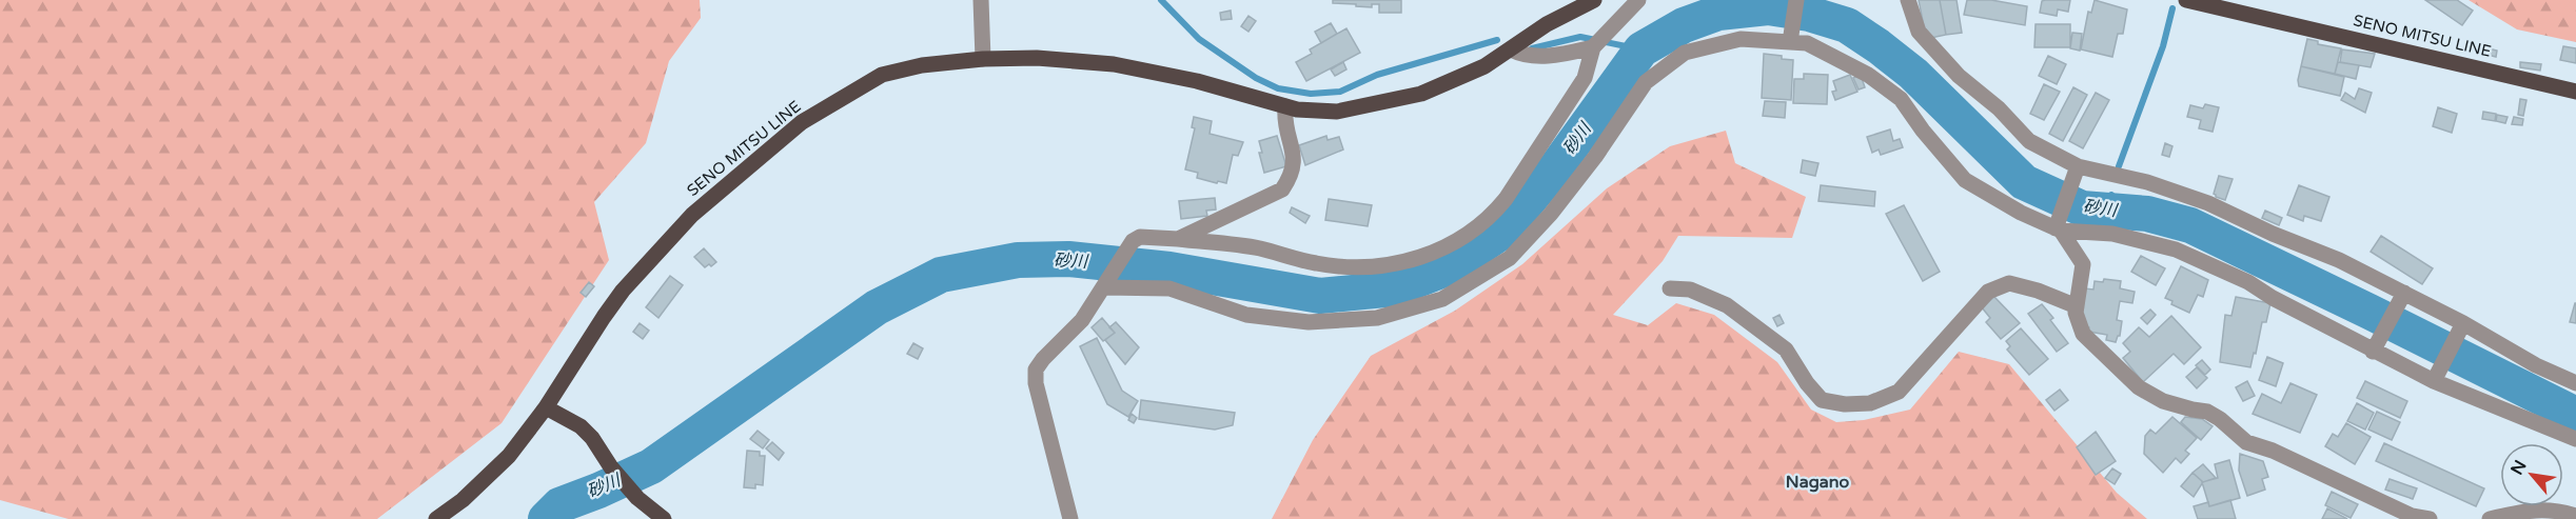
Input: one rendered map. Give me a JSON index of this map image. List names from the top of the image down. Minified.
{"streets":{"main road":["SENO MITSU LINE"]},"districts":["Nagano"],"water":["砂川"],"north":"top left"}
